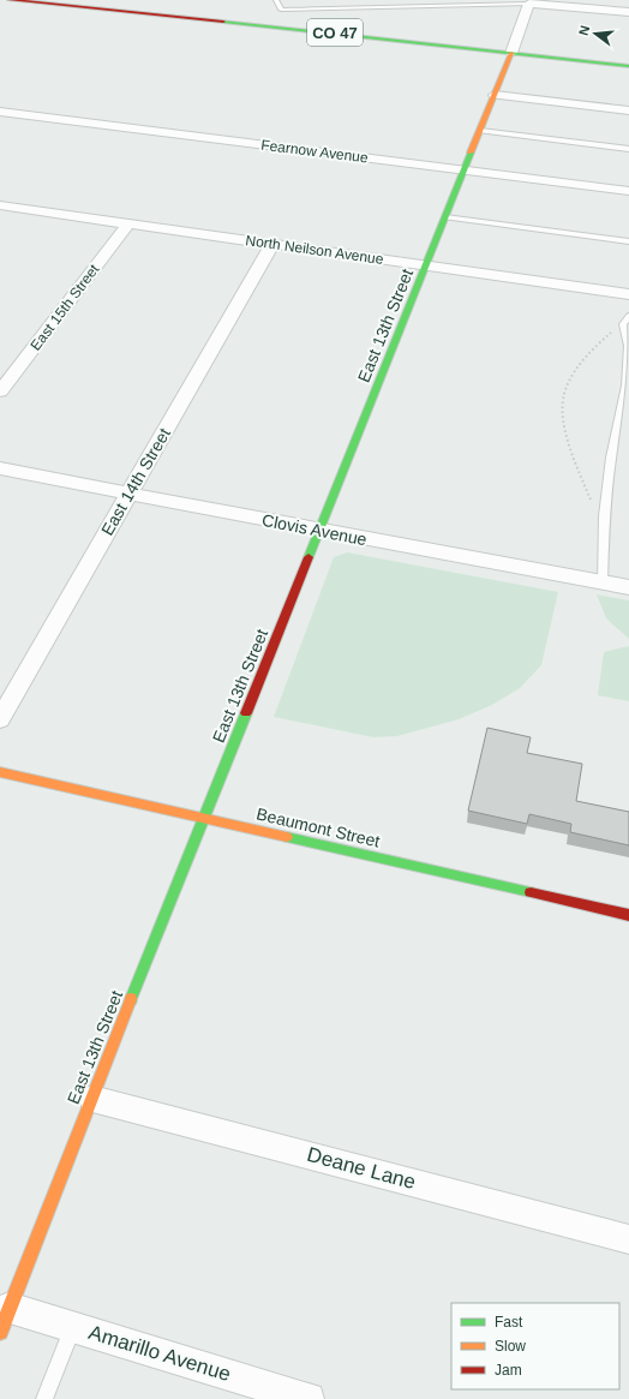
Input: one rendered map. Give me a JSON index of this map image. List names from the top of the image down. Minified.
{"streets":{"main road":["CO 47","East 13th Street","Beaumont Street"],"street":["Fearnow Avenue","North Neilson Avenue","East 15th Street","East 14th Street","Clovis Avenue","Deane Lane","Amarillo Avenue"]},"crossings":[["CO 47","East 13th Street"],["Fearnow Avenue","East 13th Street"],["North Neilson Avenue","East 15th Street"],["North Neilson Avenue","East 13th Street"],["North Neilson Avenue","East 14th Street"],["East 13th Street","Clovis Avenue"],["East 13th Street","Beaumont Street"],["East 13th Street","Deane Lane"],["East 13th Street","Amarillo Avenue"],["East 14th Street","Clovis Avenue"]],"legend":["Fast","Slow","Jam"],"north":"left"}
